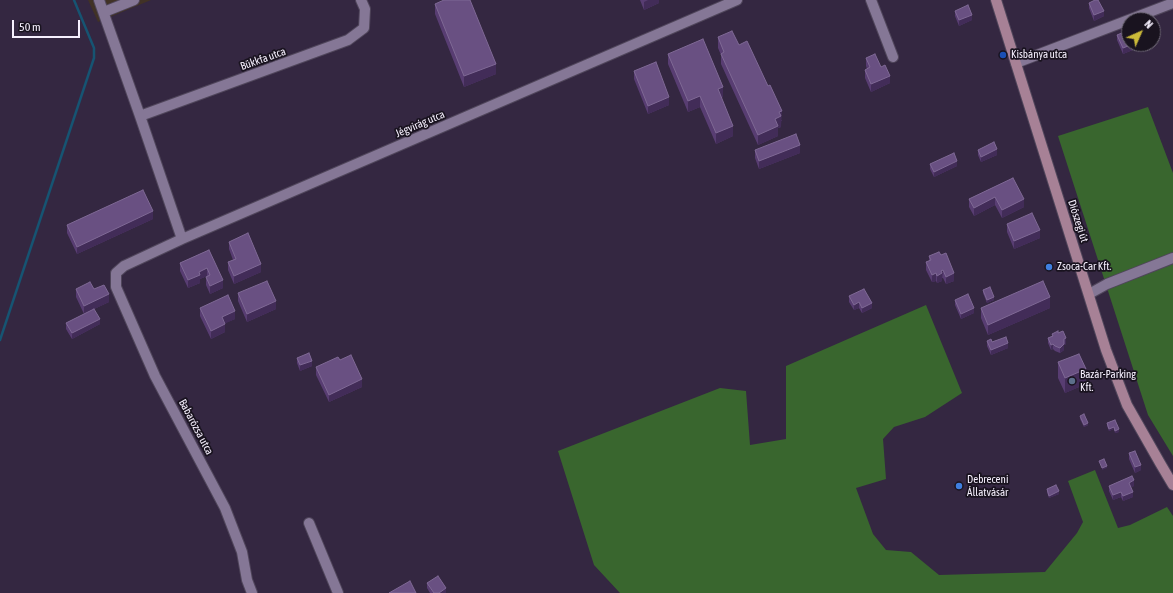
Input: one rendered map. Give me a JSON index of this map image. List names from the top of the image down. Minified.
{"streets":{"main road":["Diószegi út"],"street":["Bükkfa utca","Jégvirág utca","Babarózsa utca"]},"crossings":[["Jégvirág utca","Babarózsa utca"]],"places":["Kisbánya utca","Zsoca-Car Kft.","Bazár-Parking Kft.","Debreceni Állatvásár"],"scale_bar":"50 m","north":"top right"}
